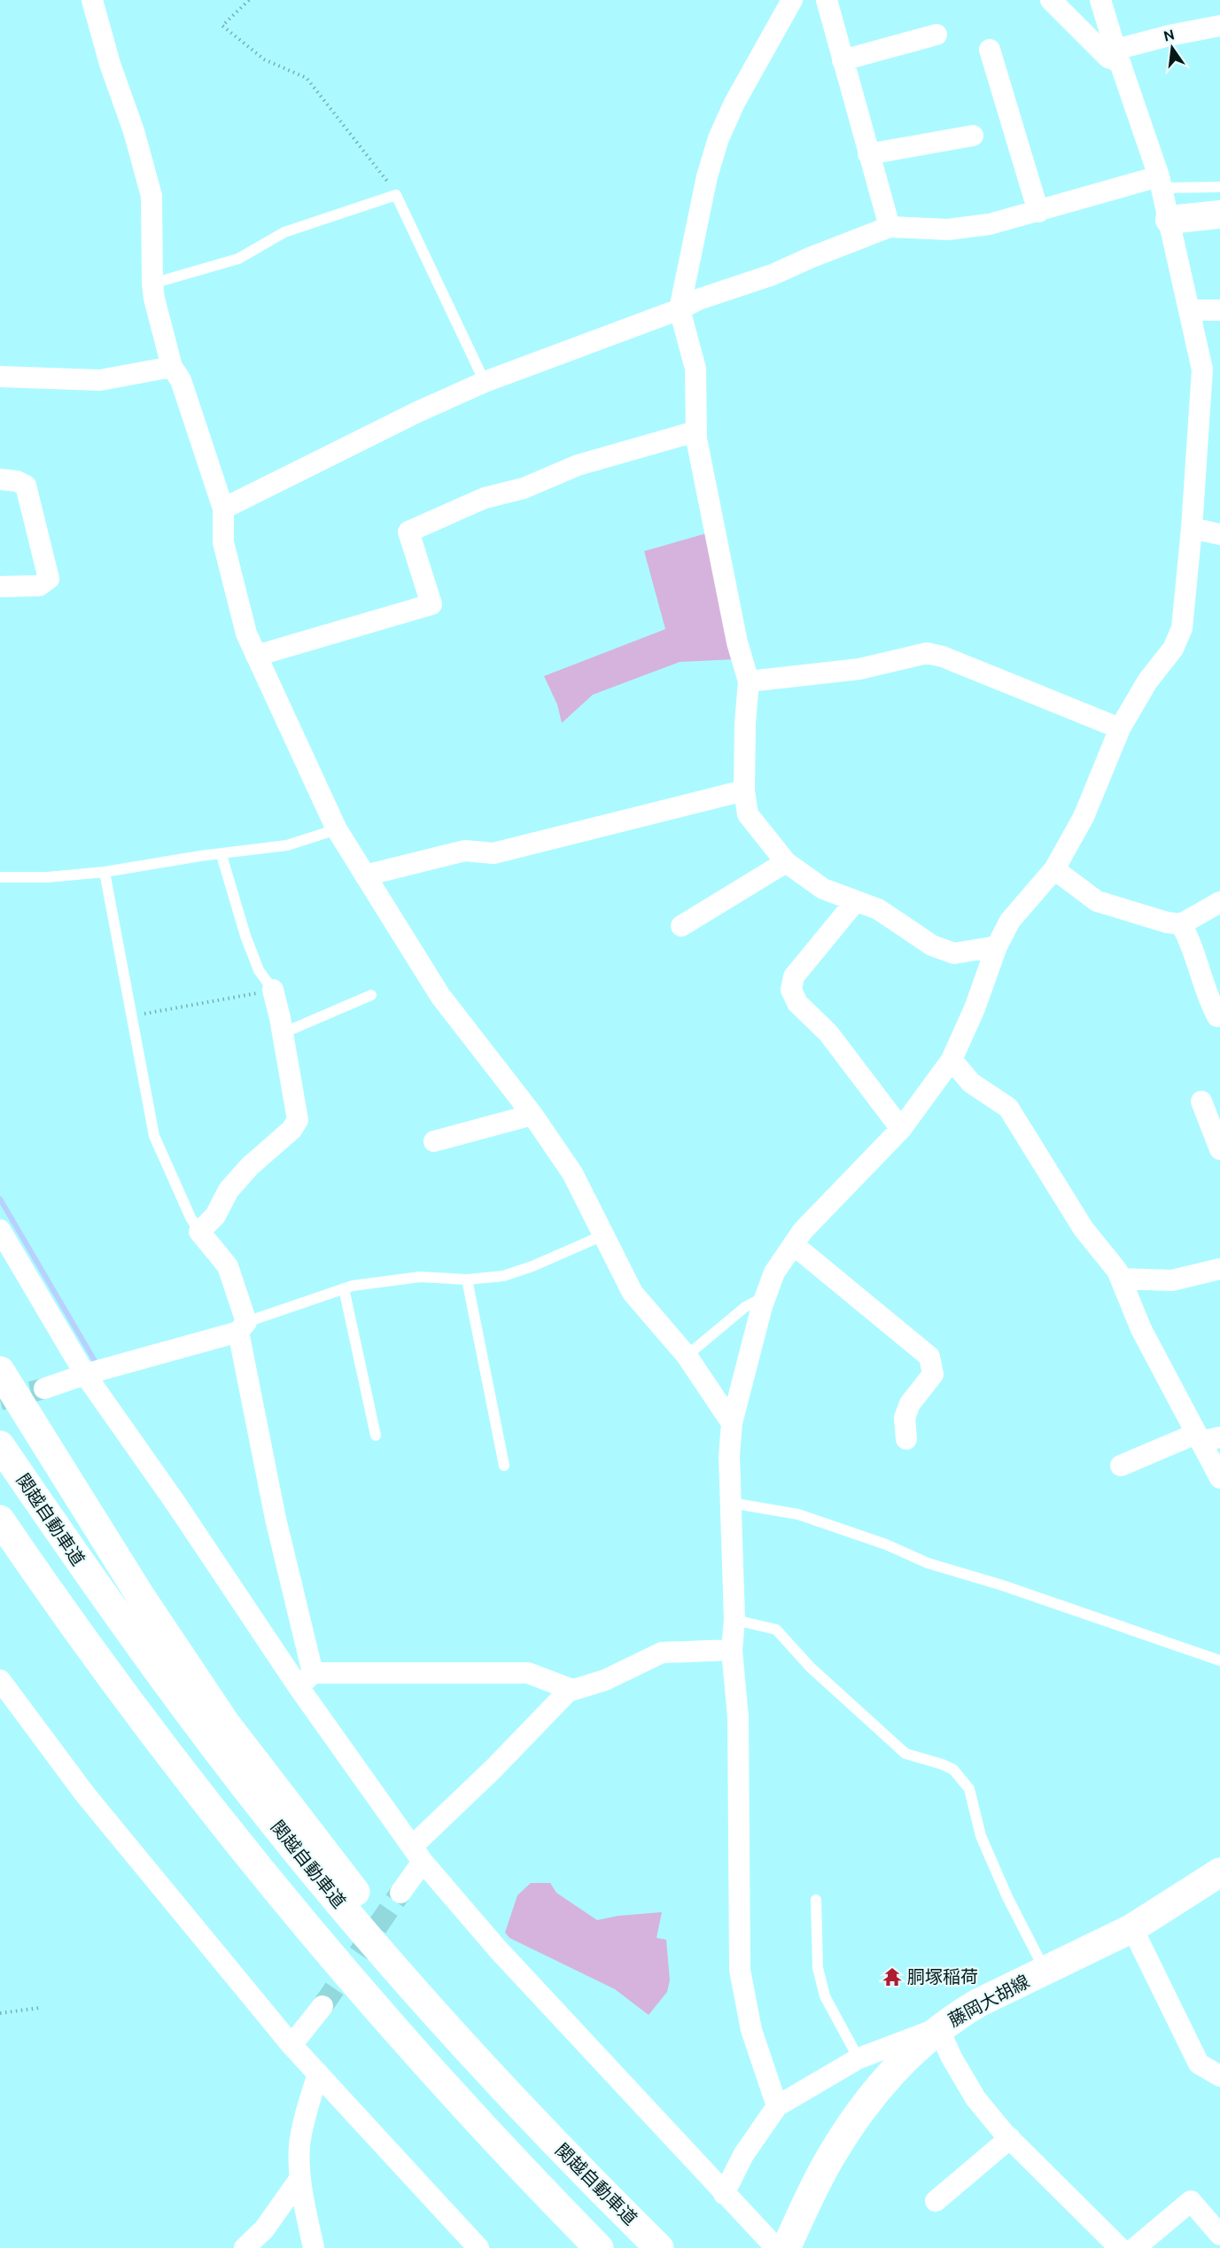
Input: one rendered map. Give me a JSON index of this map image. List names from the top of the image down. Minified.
{"streets":{"main road":["関越自動車道","藤岡大胡線"]},"places":{"temple":["胴塚稲荷"]},"north":"top"}
